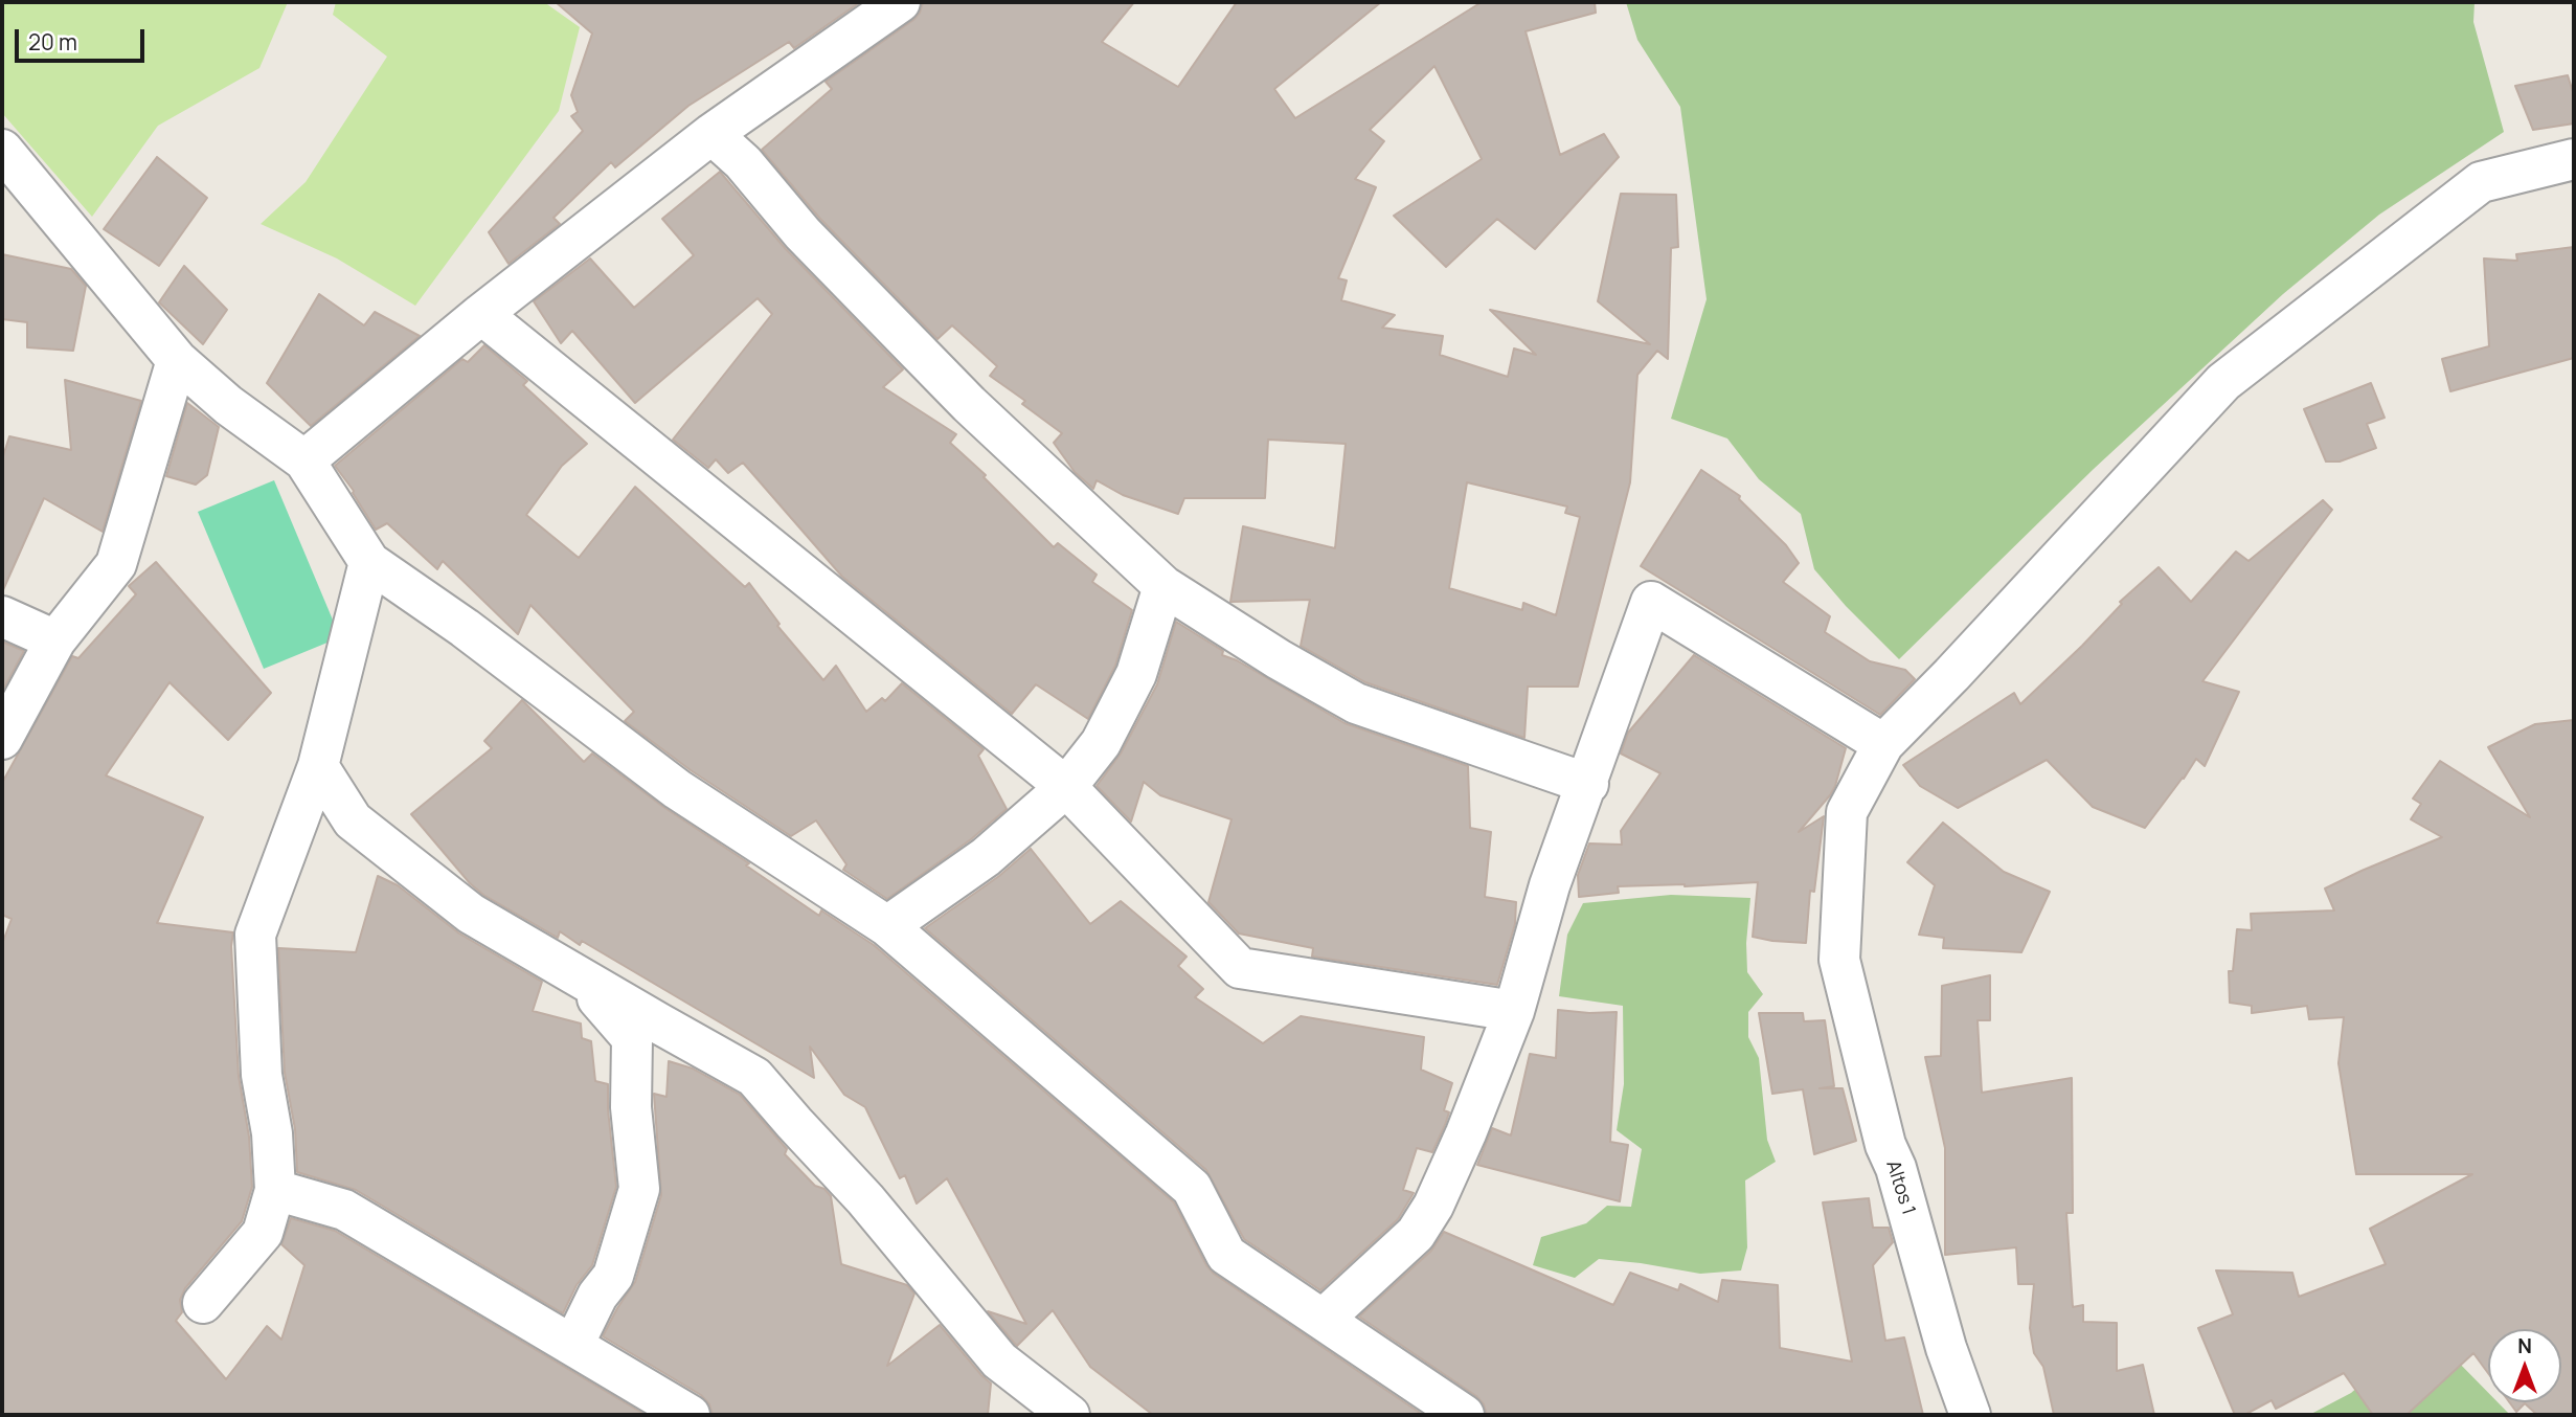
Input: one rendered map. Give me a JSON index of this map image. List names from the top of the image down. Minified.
{"streets":{"street":["Altos 1"]},"scale_bar":"20 m","north":"top"}
